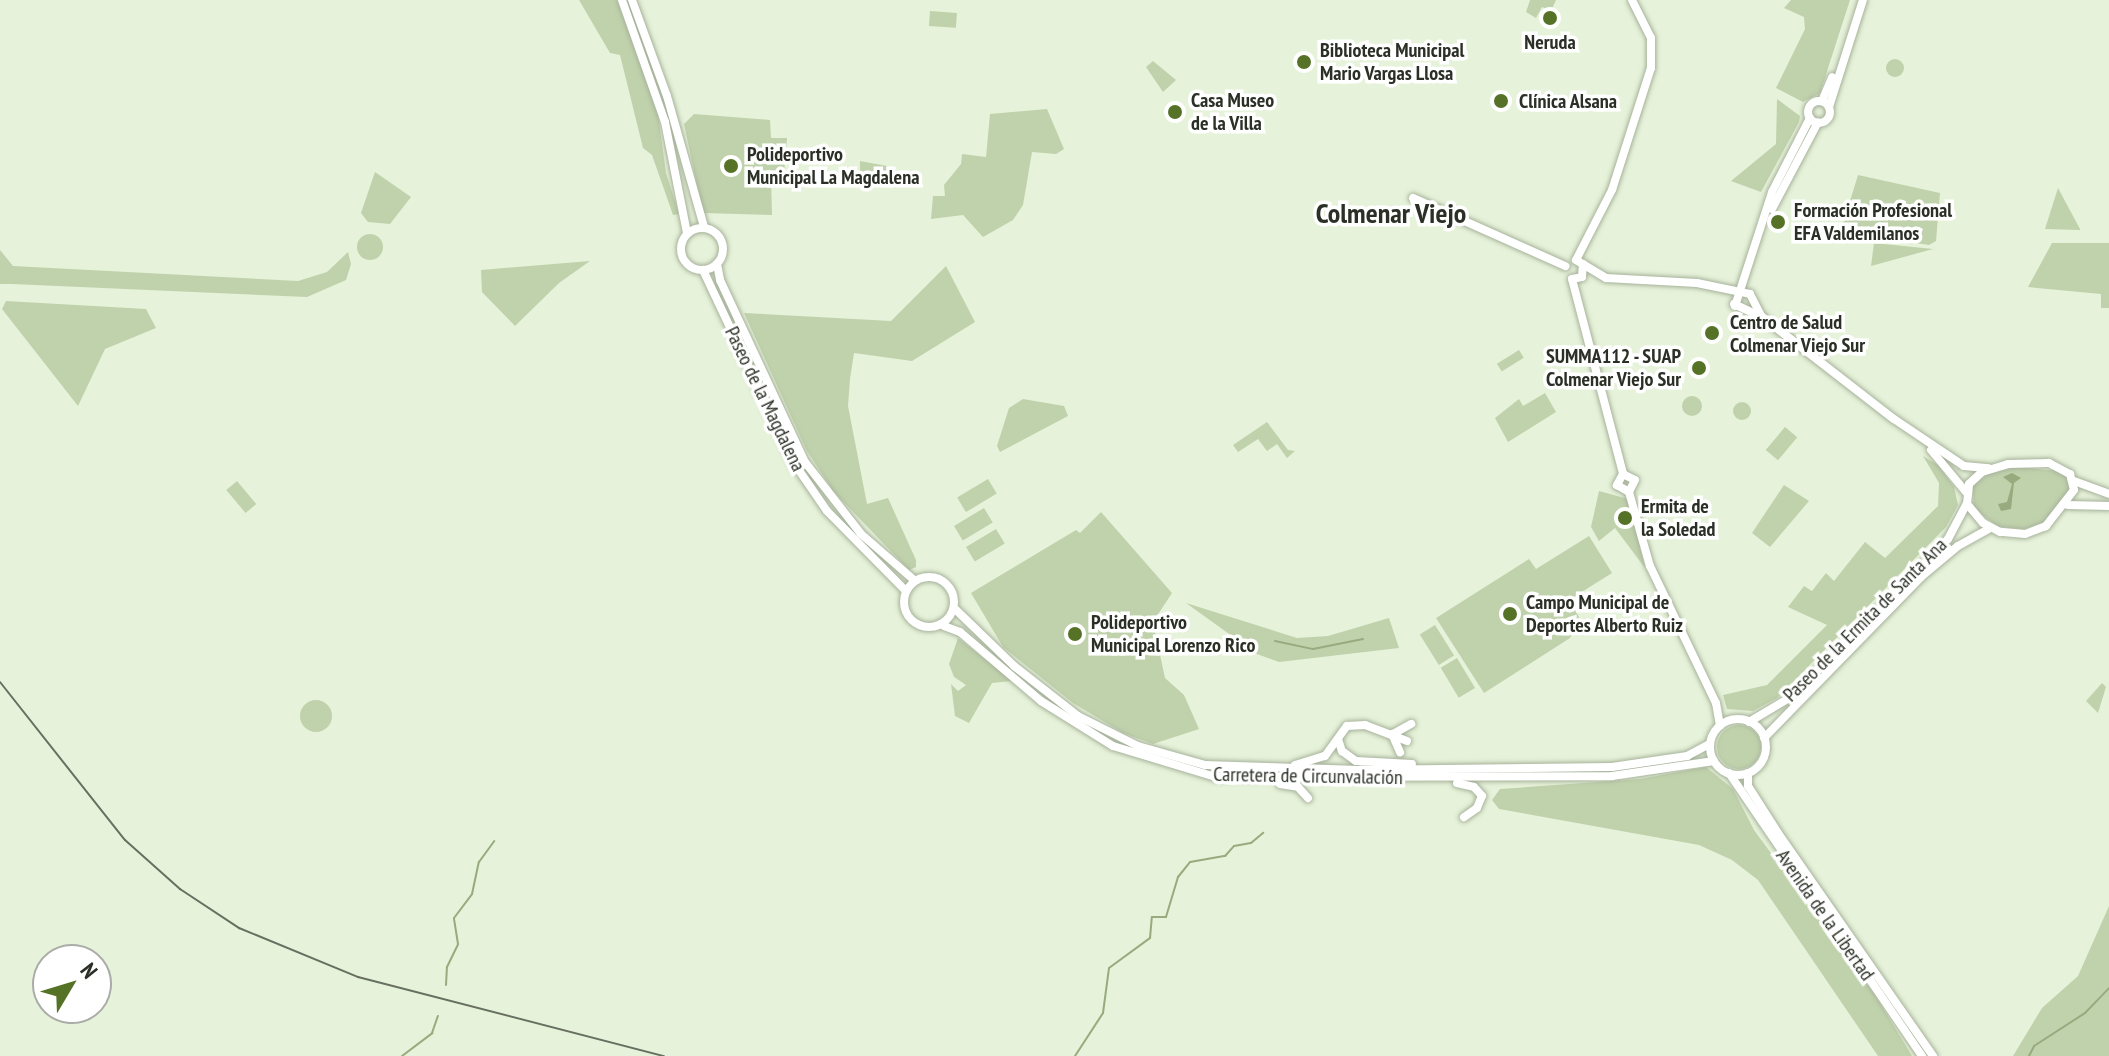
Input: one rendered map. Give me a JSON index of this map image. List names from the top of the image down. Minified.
{"streets":{"main road":["Paseo de la Magdalena","Paseo de la Ermita de Santa Ana","Carretera de Circunvalación","Avenida de la Libertad"]},"crossings":[["Paseo de la Magdalena","Carretera de Circunvalación"],["Paseo de la Ermita de Santa Ana","Carretera de Circunvalación"],["Paseo de la Ermita de Santa Ana","Avenida de la Libertad"],["Carretera de Circunvalación","Avenida de la Libertad"]],"districts":["Colmenar Viejo"],"places":["Neruda","Biblioteca Municipal Mario Vargas Llosa","Clínica Alsana","Casa Museo de la Villa","Polideportivo Municipal La Magdalena","Formación Profesional EFA Valdemilanos","Centro de Salud Colmenar Viejo Sur","SUMMA112 - SUAP Colmenar Viejo Sur","Ermita de la Soledad","Campo Municipal de Deportes Alberto Ruiz","Polideportivo Municipal Lorenzo Rico"],"north":"top right"}
